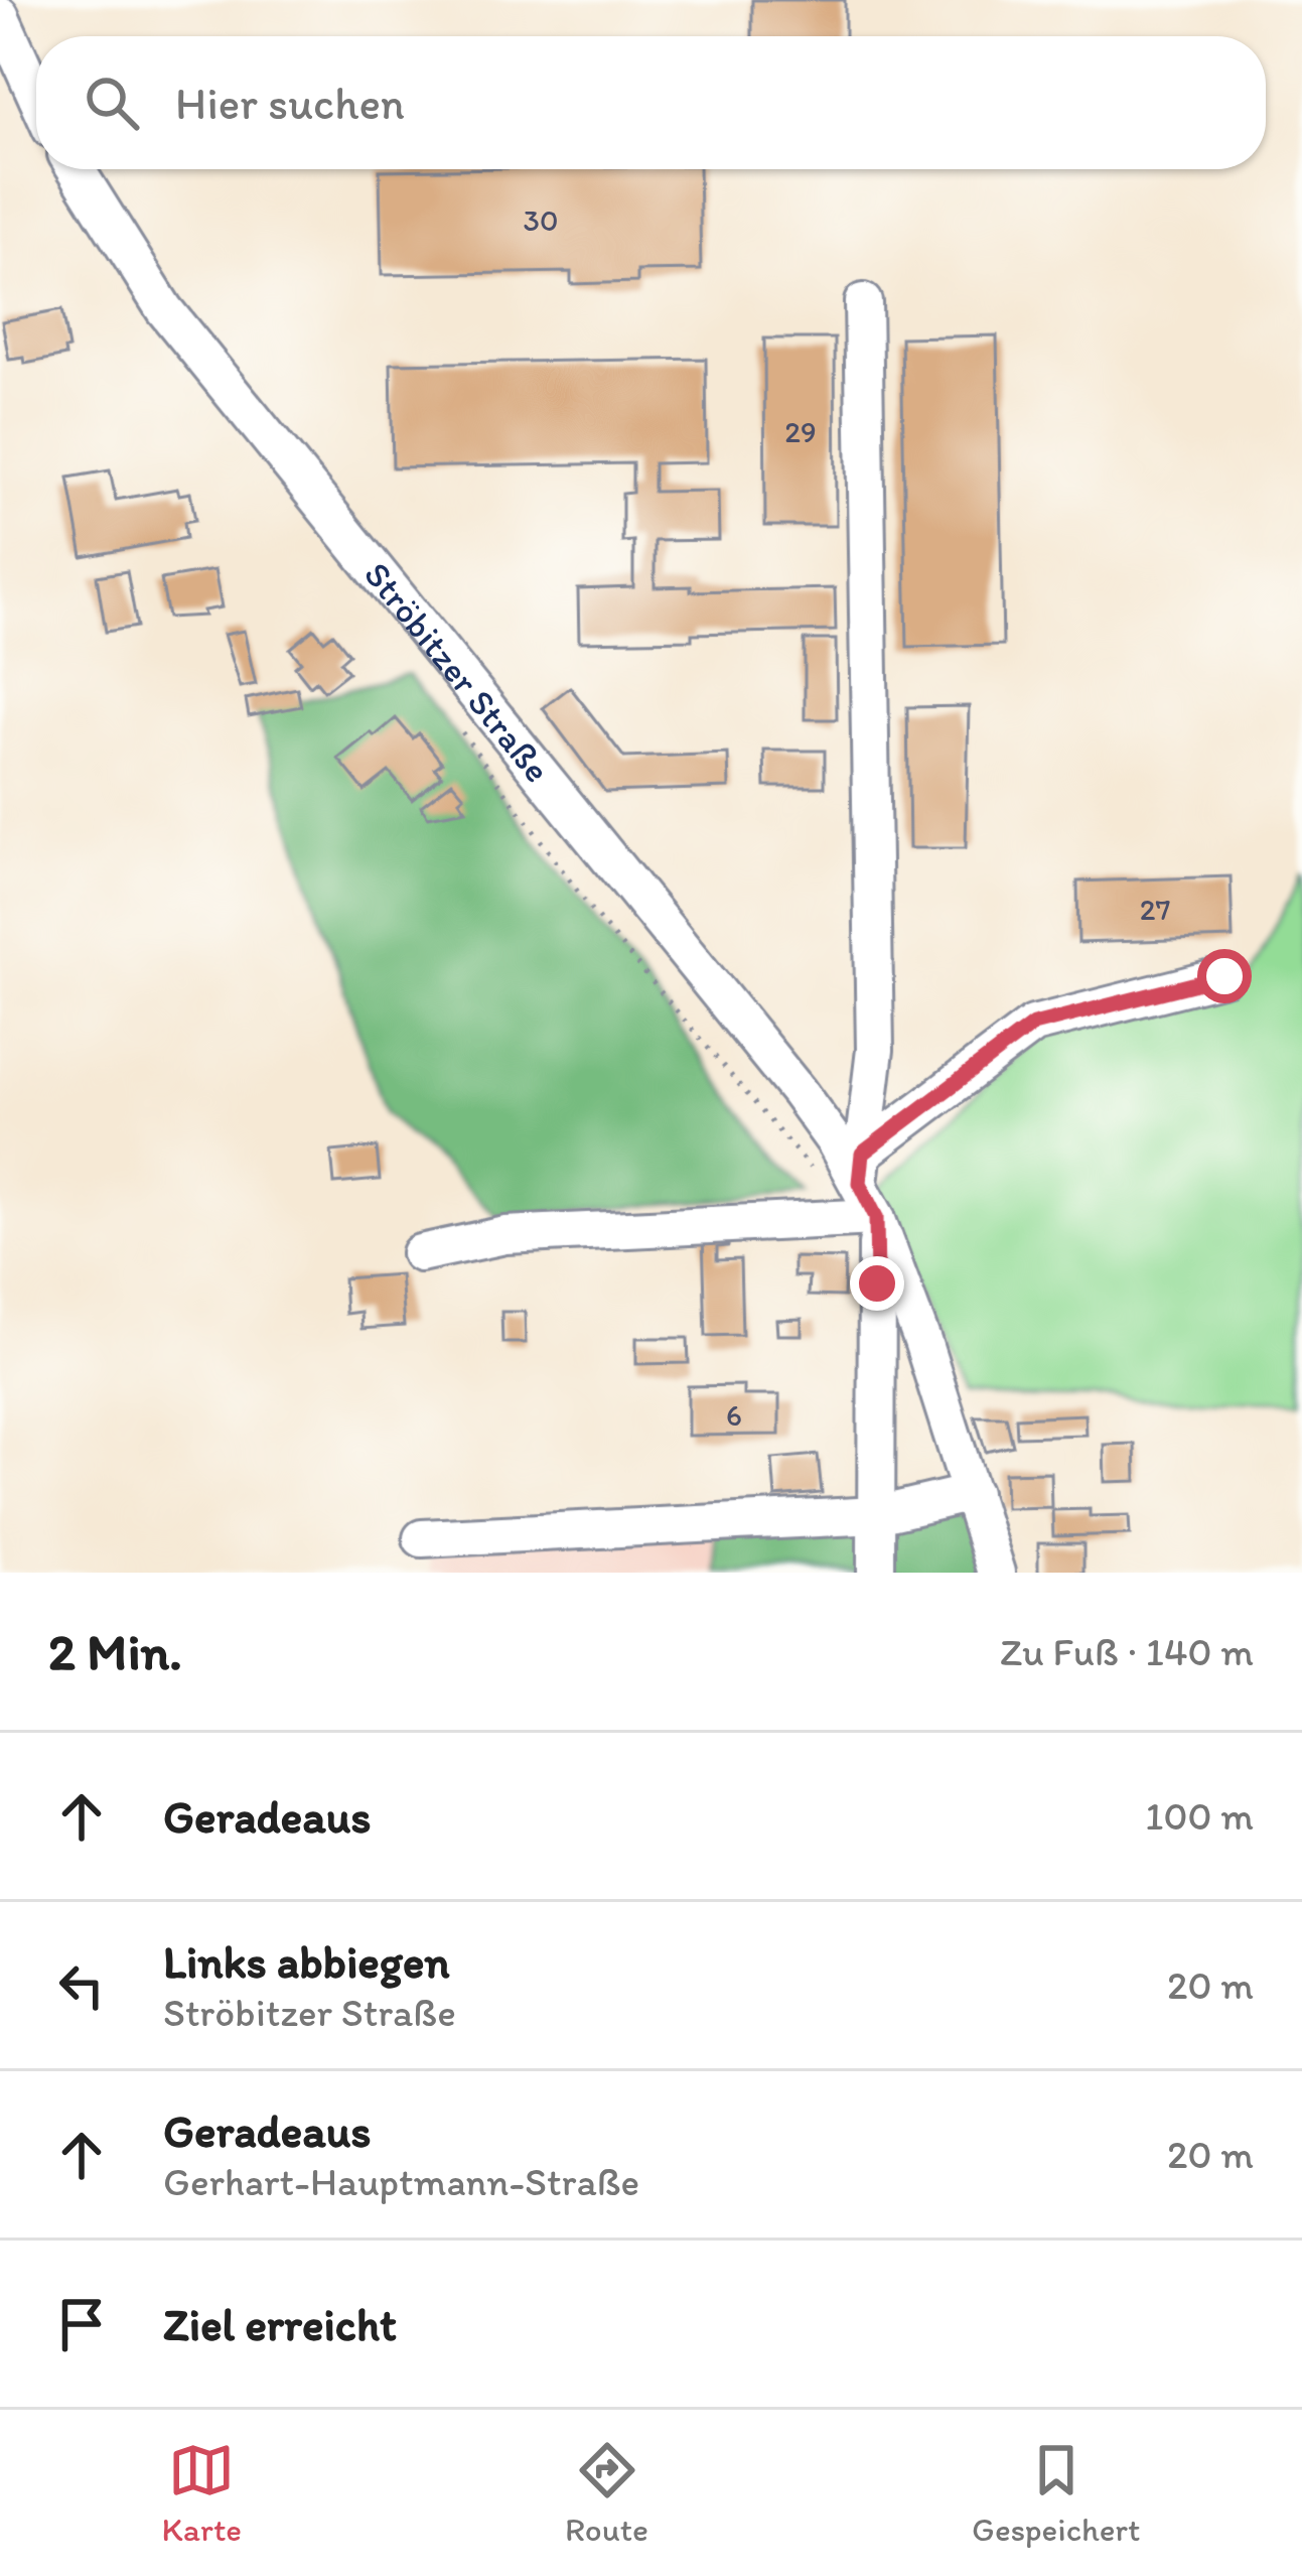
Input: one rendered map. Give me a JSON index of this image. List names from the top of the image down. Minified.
{"streets":{"street":["Ströbitzer Straße"]},"house_numbers":["30","29","27","6"],"page":{"search":"Hier suchen","heading":["2 Min.","Zu Fuß · 140 m"],"list":[["Geradeaus","100 m"],["Links abbiegen","Ströbitzer Straße","20 m"],["Geradeaus","Gerhart-Hauptmann-Straße","20 m"],"Ziel erreicht"],"nav":["Karte","Route","Gespeichert"]}}
